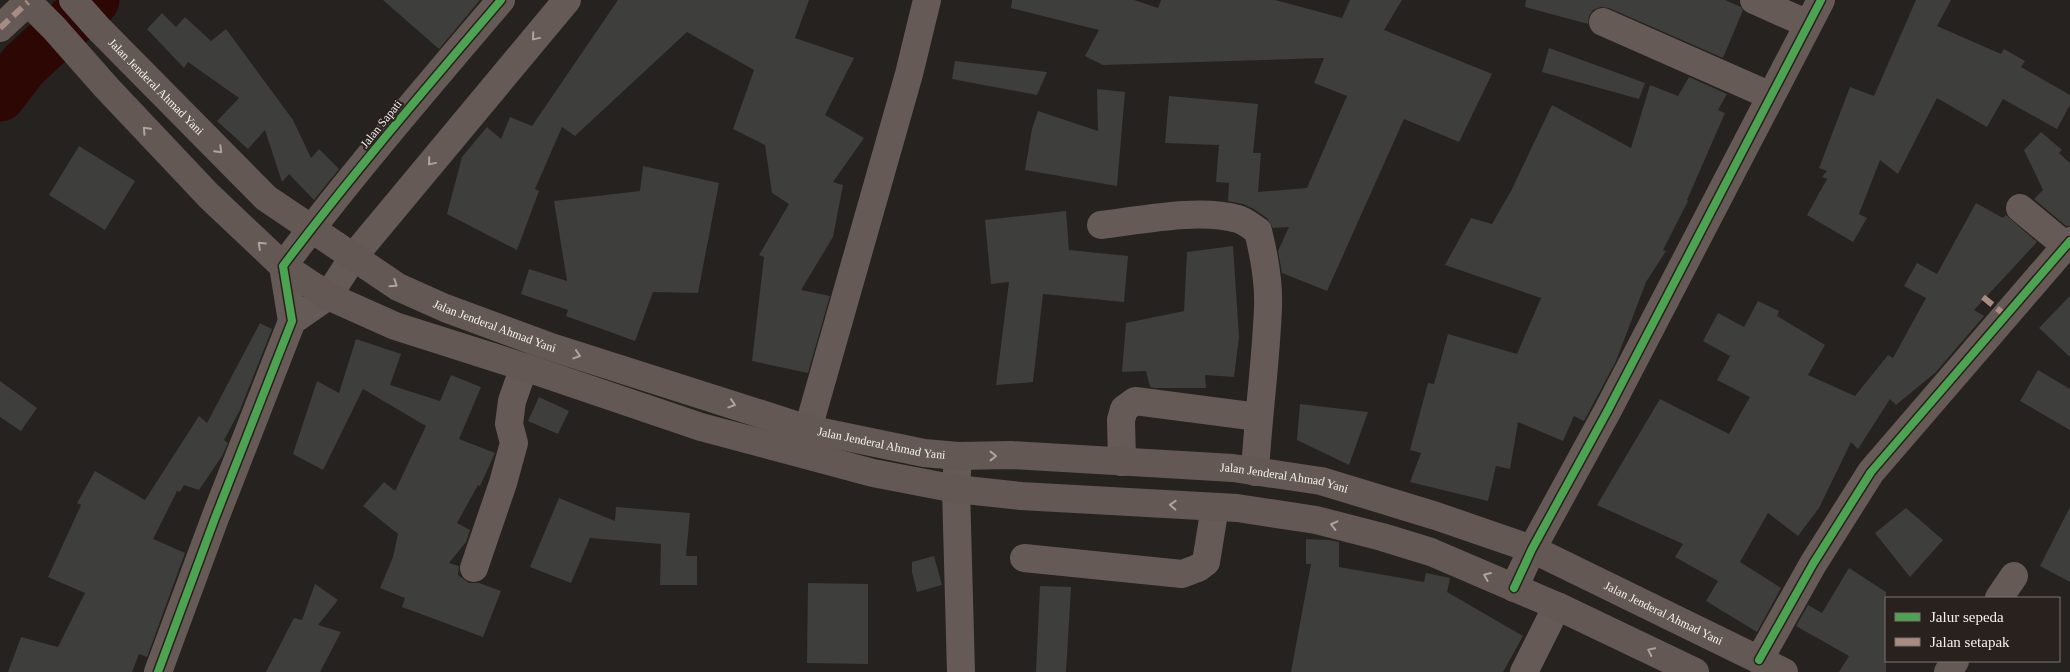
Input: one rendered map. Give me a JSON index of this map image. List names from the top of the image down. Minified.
{"streets":{"highway":["Jalan Jenderal Ahmad Yani"],"street":["Jalan Sapati"]},"crossings":[["Jalan Jenderal Ahmad Yani","Jalan Sapati"]],"legend":["Jalur sepeda","Jalan setapak"]}
